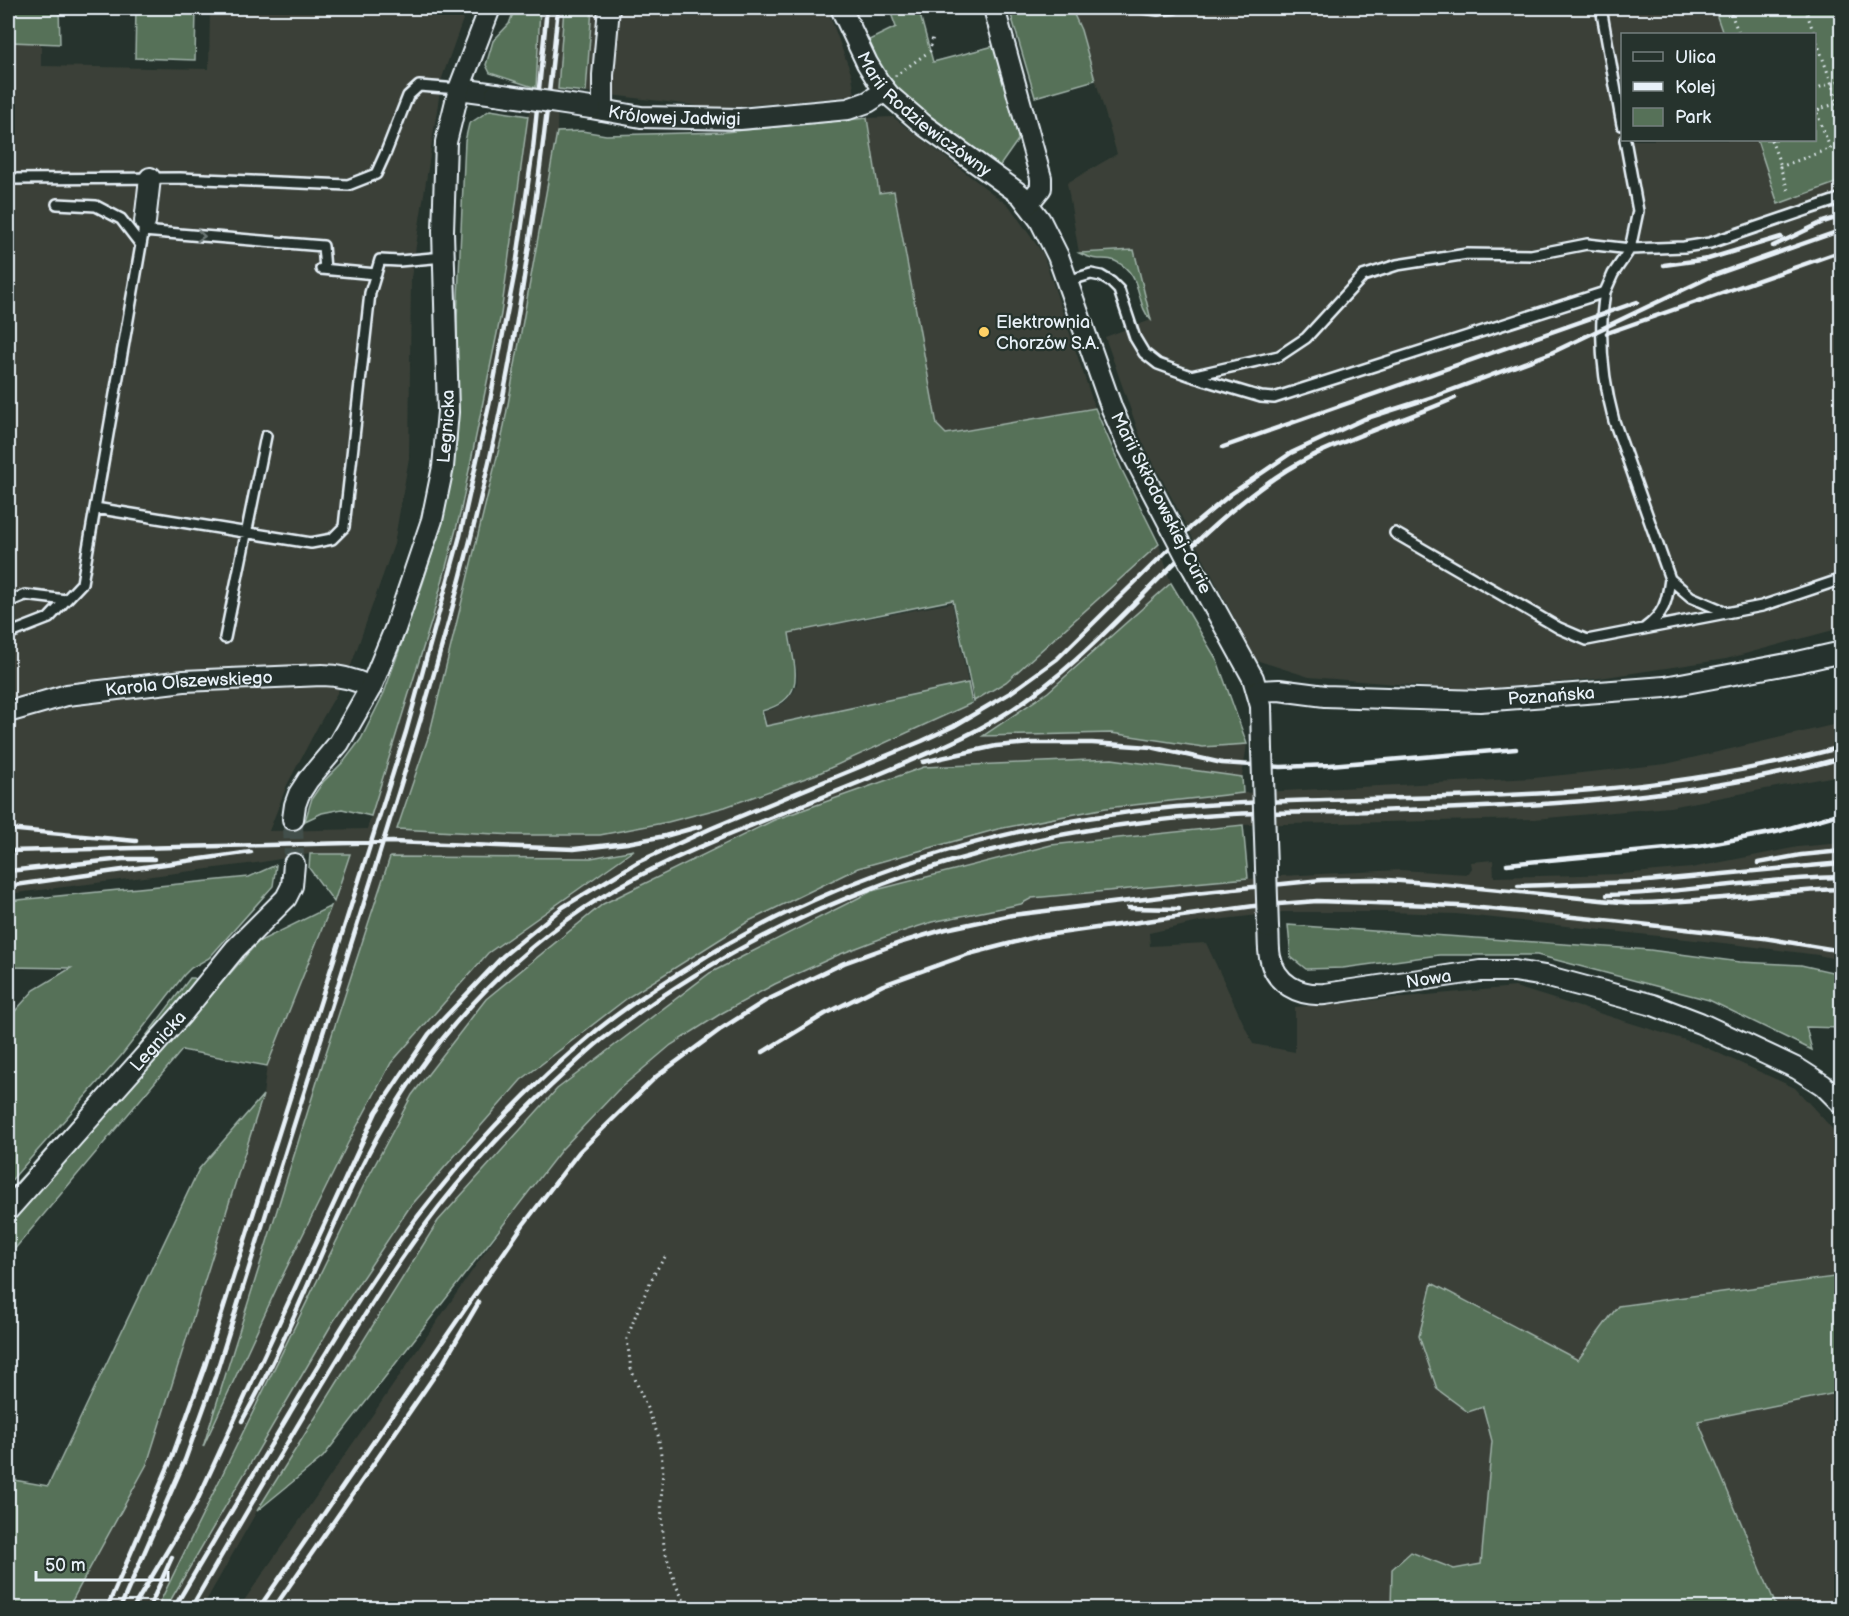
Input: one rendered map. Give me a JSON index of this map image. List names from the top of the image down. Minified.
{"streets":{"street":["Marii Rodziewiczówny","Królowej Jadwigi","Legnicka","Marii Skłodowskiej-Curie","Karola Olszewskiego","Poznańska","Nowa"]},"crossings":[["Marii Rodziewiczówny","Królowej Jadwigi"],["Marii Rodziewiczówny","Marii Skłodowskiej-Curie"],["Królowej Jadwigi","Legnicka"],["Legnicka","Karola Olszewskiego"],["Marii Skłodowskiej-Curie","Poznańska"],["Marii Skłodowskiej-Curie","Nowa"],["Poznańska","Nowa"]],"places":["Elektrownia Chorzów S.A."],"legend":["Ulica","Kolej","Park"],"scale_bar":"50 m"}
